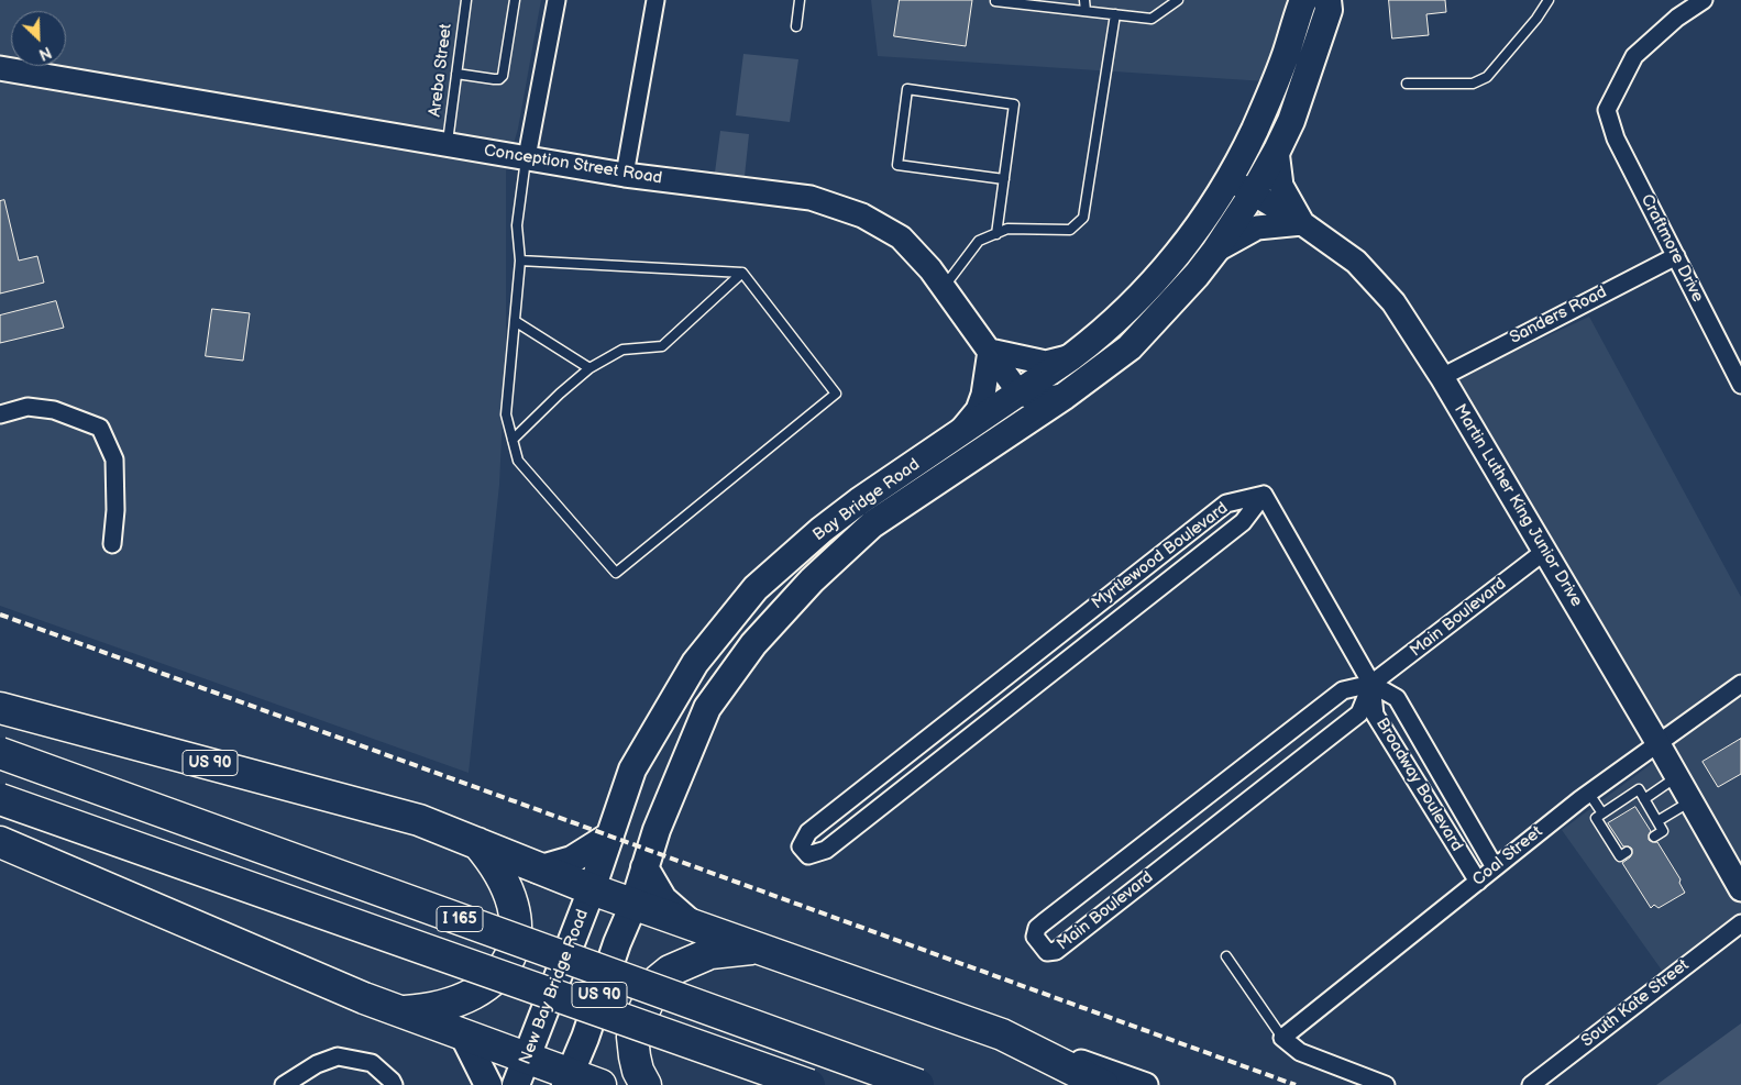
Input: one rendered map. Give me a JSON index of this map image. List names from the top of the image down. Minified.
{"streets":{"highway":["US 90","I 165"],"main road":["Bay Bridge Road","New Bay Bridge Road"],"street":["Conception Street Road","Craftmore Drive","Sanders Road","Martin Luther King Junior Drive","Myrtlewood Boulevard","Main Boulevard","Broadway Boulevard","Coal Street","South Kate Street"],"lane":["Areba Street"]},"crossings":[["Areba Street","Conception Street Road"],["Conception Street Road","Bay Bridge Road"],["Craftmore Drive","Sanders Road"],["Sanders Road","Martin Luther King Junior Drive"],["Bay Bridge Road","Martin Luther King Junior Drive"],["Bay Bridge Road","US 90"],["Bay Bridge Road","New Bay Bridge Road"],["Martin Luther King Junior Drive","Main Boulevard"],["Martin Luther King Junior Drive","Coal Street"],["Myrtlewood Boulevard","Broadway Boulevard"],["Main Boulevard","Broadway Boulevard"],["US 90","New Bay Bridge Road"],["Broadway Boulevard","Coal Street"]],"north":"bottom right"}
